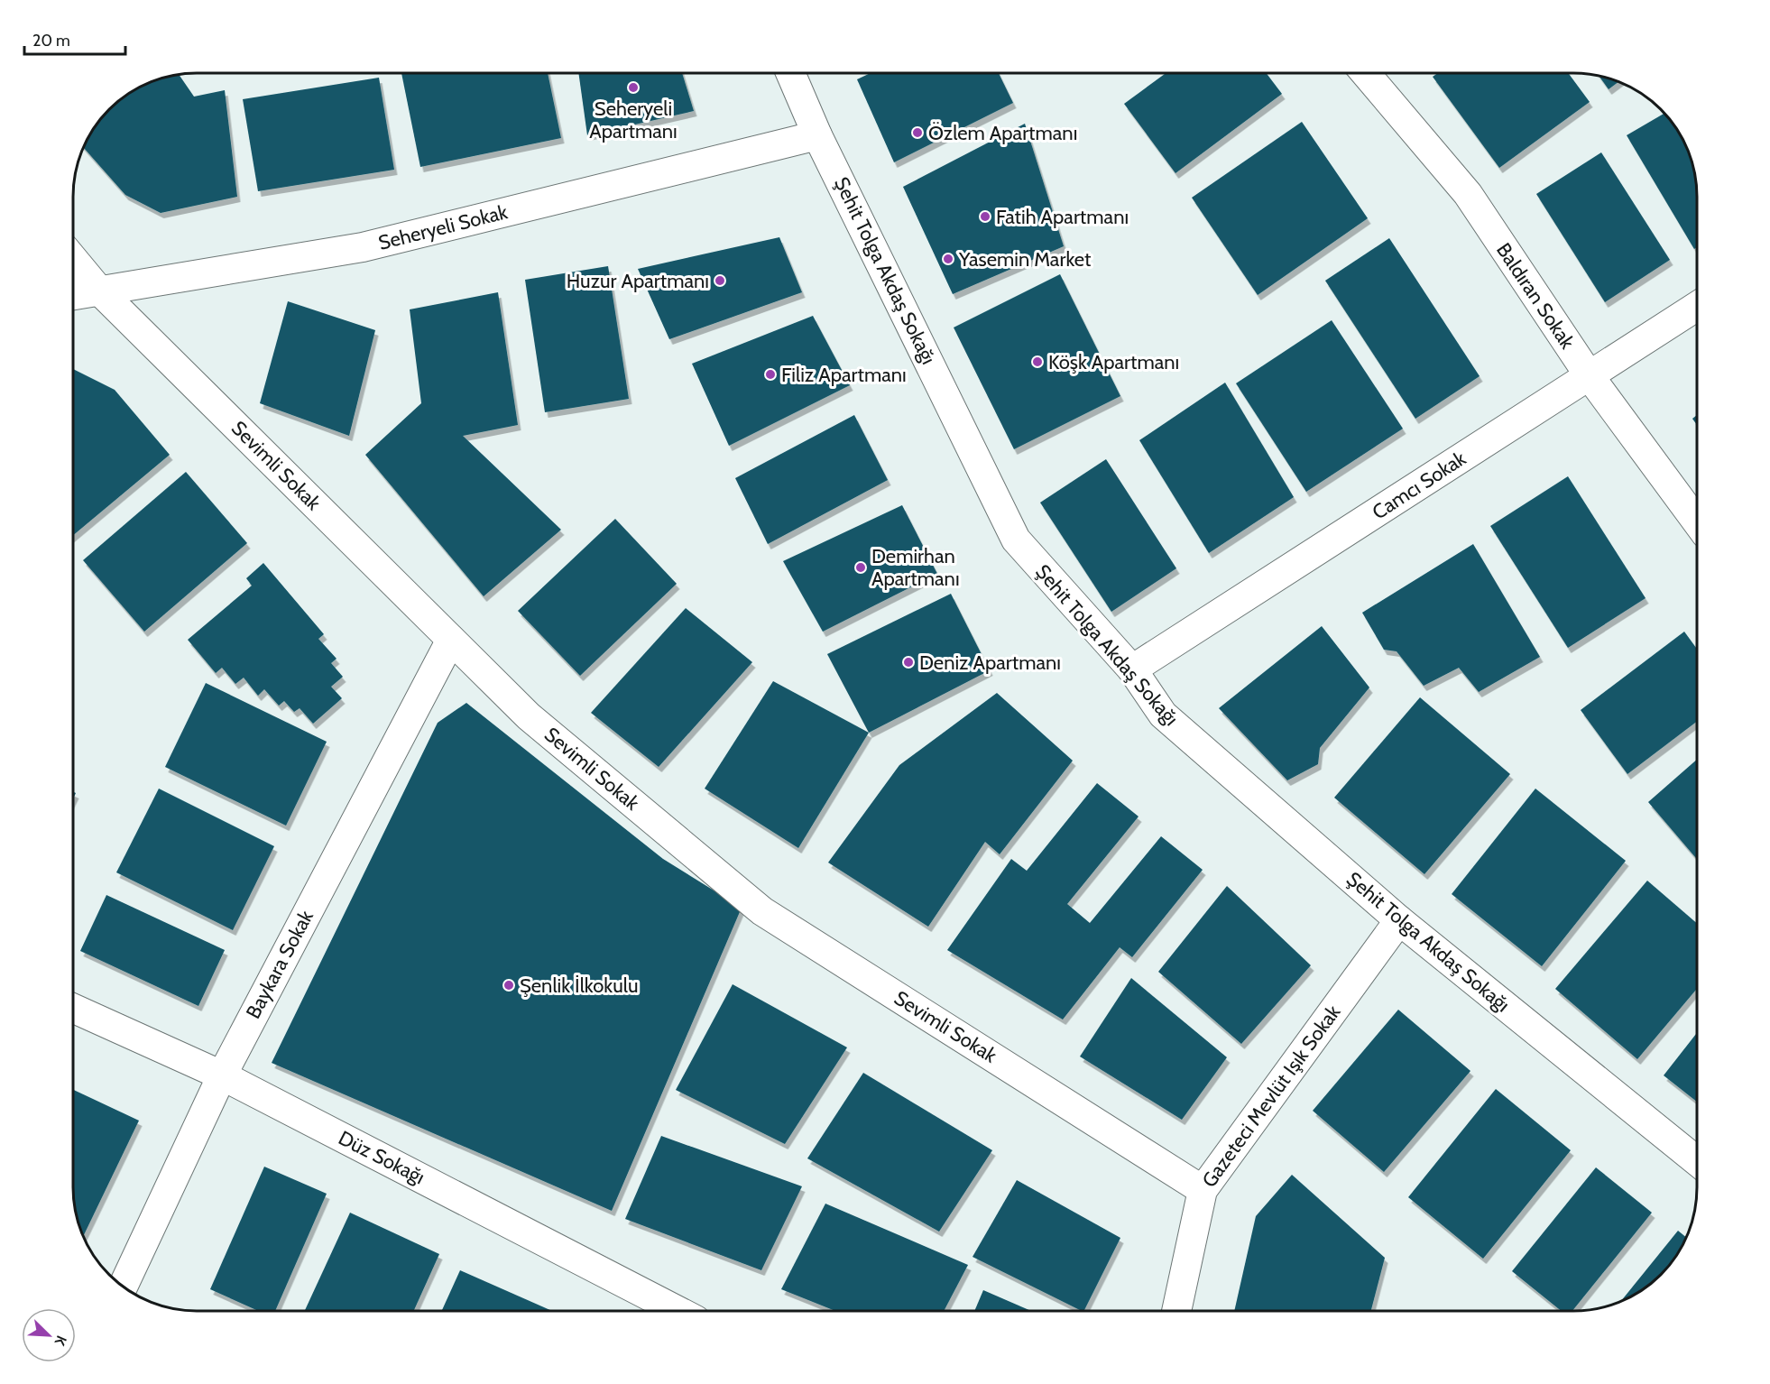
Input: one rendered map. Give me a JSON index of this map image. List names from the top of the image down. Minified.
{"streets":{"street":["Seheryeli Sokak","Şehit Tolga Akdaş Sokağı","Baldıran Sokak","Sevimli Sokak","Camcı Sokak","Baykara Sokak","Gazeteci Mevlüt Işık Sokak","Düz Sokağı"]},"crossings":[["Seheryeli Sokak","Şehit Tolga Akdaş Sokağı"],["Seheryeli Sokak","Sevimli Sokak"],["Şehit Tolga Akdaş Sokağı","Camcı Sokak"],["Şehit Tolga Akdaş Sokağı","Gazeteci Mevlüt Işık Sokak"],["Baldıran Sokak","Camcı Sokak"],["Sevimli Sokak","Baykara Sokak"],["Sevimli Sokak","Gazeteci Mevlüt Işık Sokak"],["Baykara Sokak","Düz Sokağı"]],"places":["Seheryeli Apartmanı","Özlem Apartmanı","Fatih Apartmanı","Yasemin Market","Huzur Apartmanı","Köşk Apartmanı","Filiz Apartmanı","Demirhan Apartmanı","Deniz Apartmanı","Şenlik İlkokulu"],"scale_bar":"20 m","north":"bottom right"}
